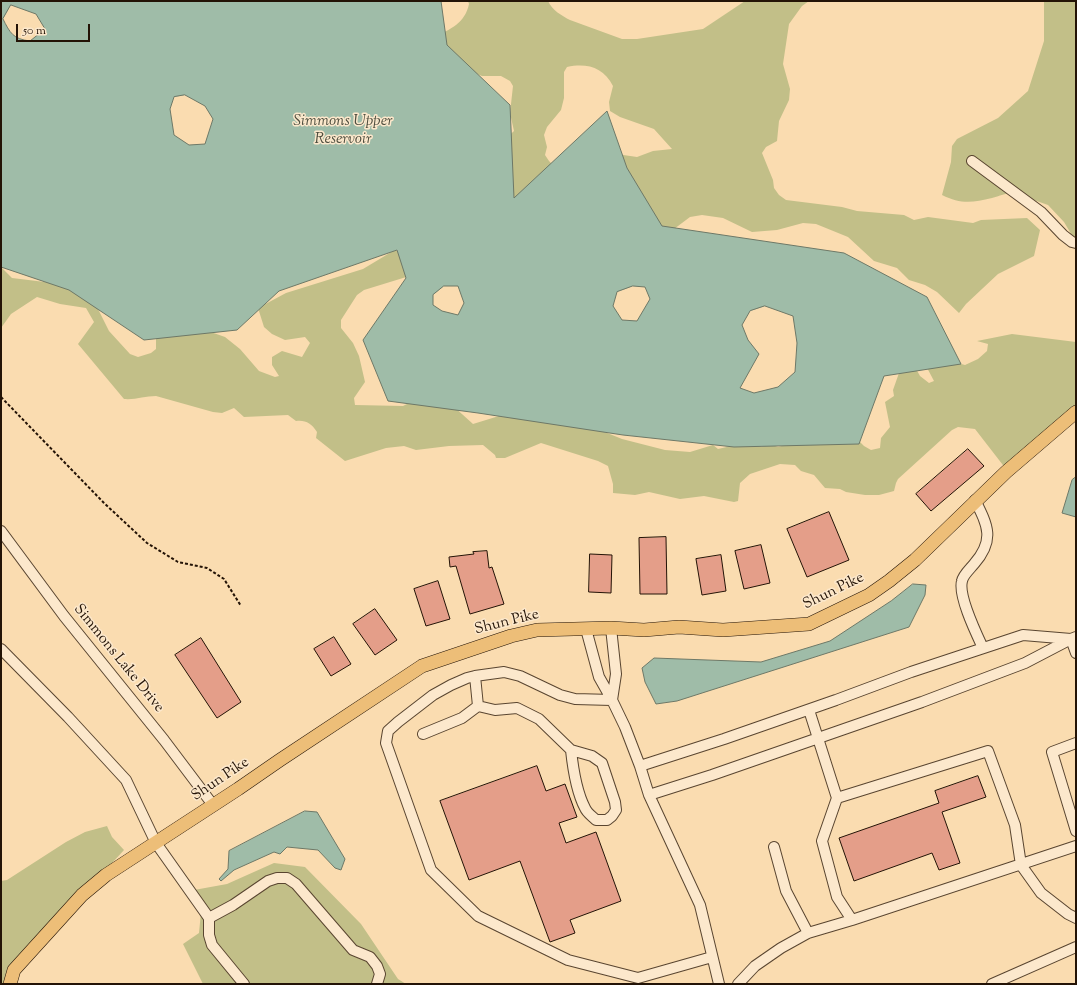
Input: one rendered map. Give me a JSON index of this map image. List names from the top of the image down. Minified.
{"streets":{"main road":["Shun Pike"],"street":["Simmons Lake Drive"]},"crossings":[["Shun Pike","Simmons Lake Drive"]],"water":["Simmons Upper Reservoir"],"scale_bar":"50 m"}
